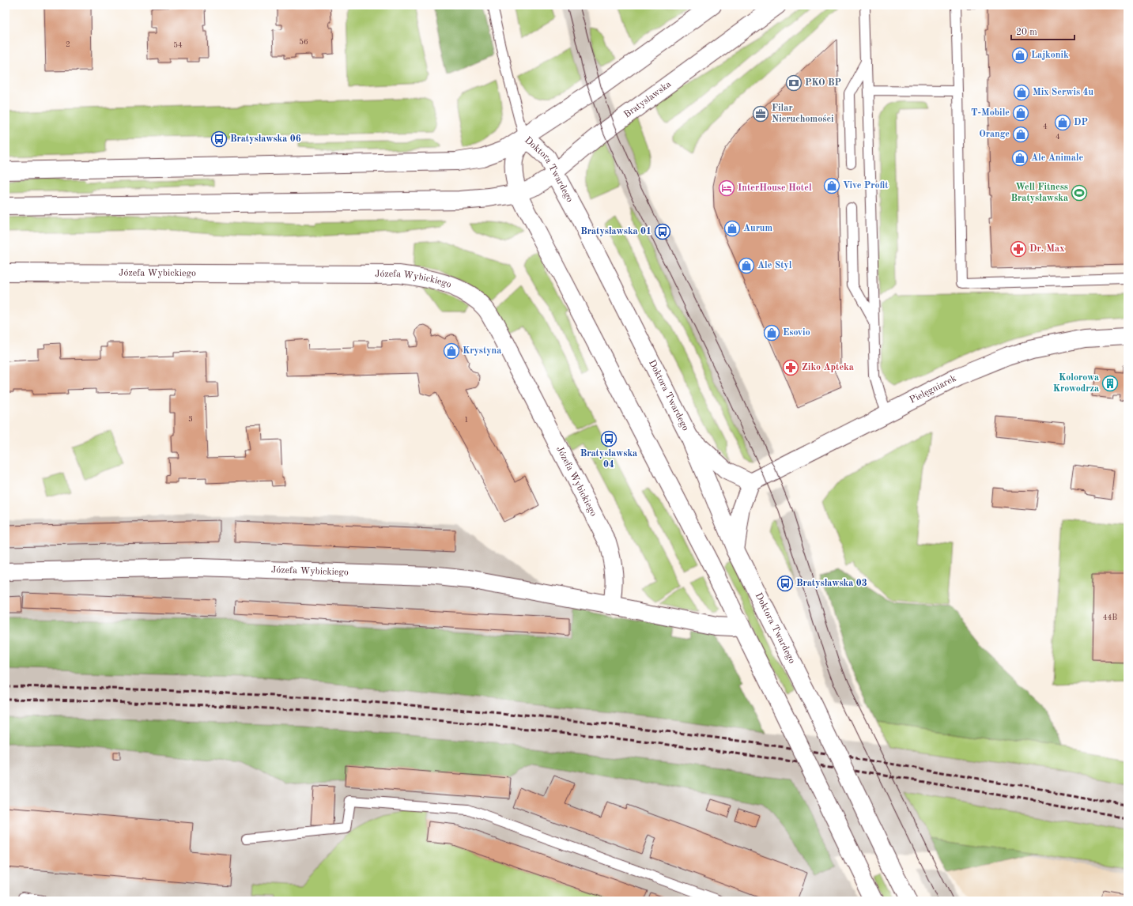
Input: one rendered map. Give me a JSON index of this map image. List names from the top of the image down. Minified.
{"streets":{"street":["Bratysławska","Doktora Twardego","Józefa Wybickiego","Pielęgniarek"]},"crossings":[["Bratysławska","Doktora Twardego"],["Doktora Twardego","Józefa Wybickiego"]],"places":{"shop":["Lajkonik","Mix Serwis 4u","T-Mobile","DP","Orange","Ale Animale","Vive Profit","Aurum","Ale Styl","Esovio","Krystyna"],"bank":["PKO BP"],"office":["Filar Nieruchomości"],"bus stop":["Bratysławska 06","Bratysławska 01","Bratysławska 04","Bratysławska 03"],"hotel":["InterHouse Hotel"],"sports":["Well Fitness Bratysławska"],"pharmacy":["Dr. Max","Ziko Apteka"],"building":["Kolorowa Krowodrza"]},"house_numbers":["56","2","54","4","4","3","1","44B"],"scale_bar":"20 m"}
